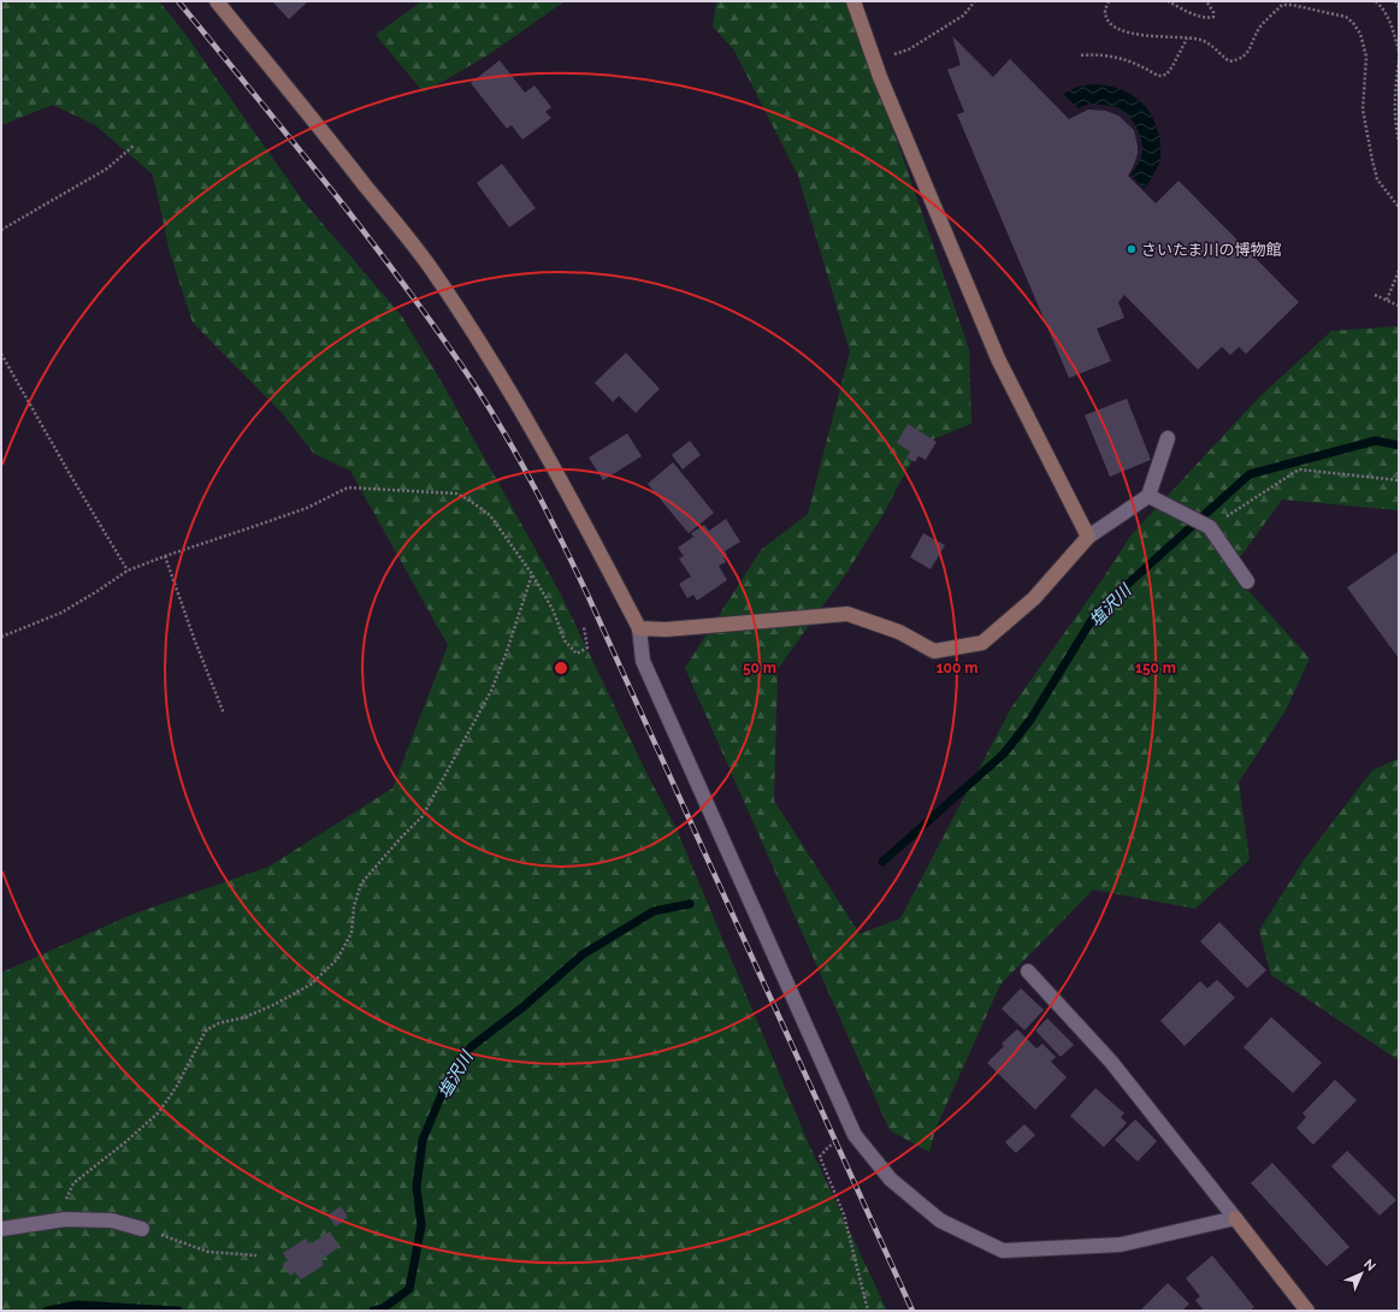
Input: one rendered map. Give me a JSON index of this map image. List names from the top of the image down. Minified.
{"water":["塩沢川"],"places":["さいたま川の博物館"],"north":"top right","rings":["50 m","100 m","150 m"]}
